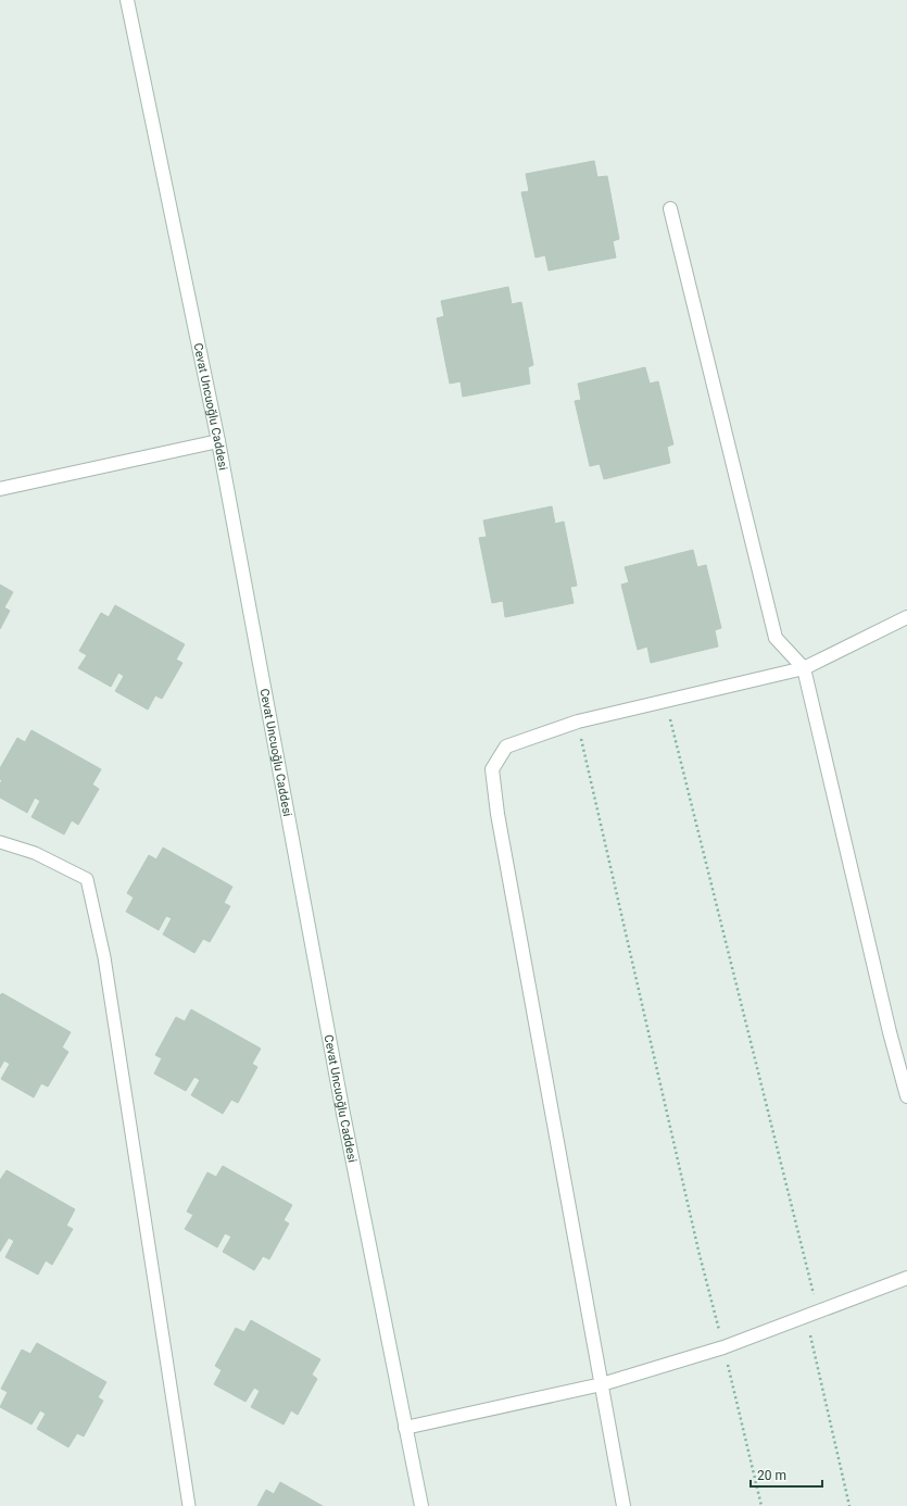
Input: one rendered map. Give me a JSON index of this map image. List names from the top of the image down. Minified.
{"streets":{"street":["Cevat Uncuoğlu Caddesi"]},"scale_bar":"20 m"}
